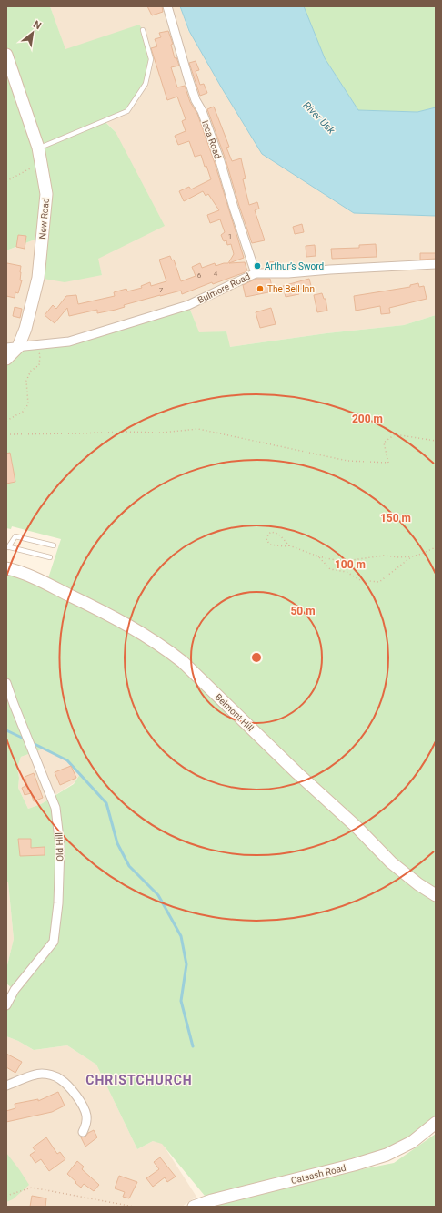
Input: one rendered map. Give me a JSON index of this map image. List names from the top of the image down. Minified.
{"streets":{"main road":["New Road","Belmont Hill","Catsash Road"],"street":["Isca Road","Bulmore Road","Old Hill"]},"crossings":[["Isca Road","Bulmore Road"],["New Road","Bulmore Road"]],"districts":["CHRISTCHURCH"],"water":["River Usk"],"places":["Arthur’s Sword","The Bell Inn"],"house_numbers":["1","4","6","7"],"north":"top right","rings":["200 m","150 m","100 m","50 m"]}
